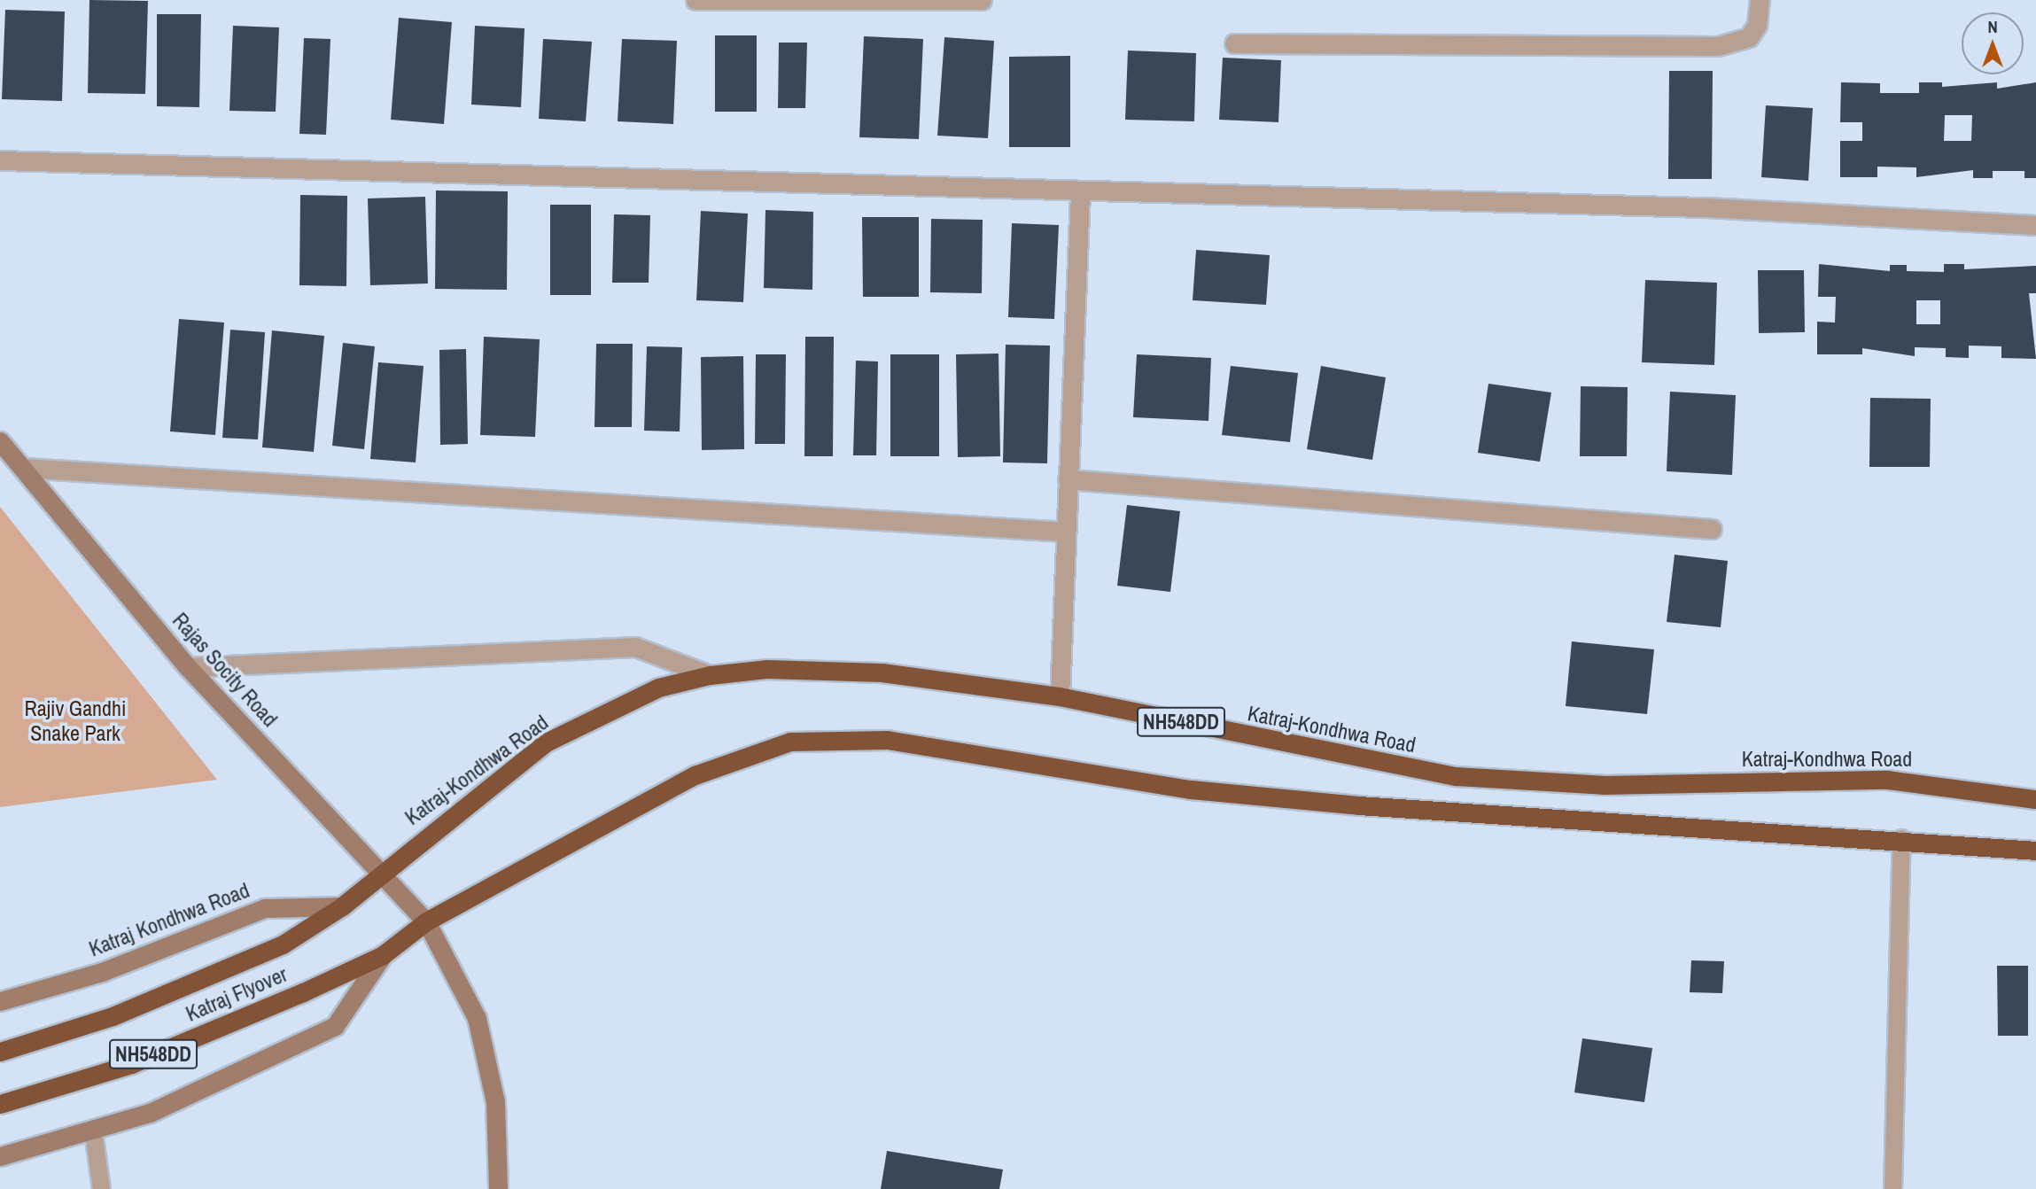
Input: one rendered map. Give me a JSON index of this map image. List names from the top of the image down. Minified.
{"streets":{"highway":["NH548DD","Katraj-Kondhwa Road","Katraj Flyover"],"street":["Rajas Socity Road","Katraj Kondhwa Road"]},"crossings":[["Rajas Socity Road","NH548DD"],["Rajas Socity Road","Katraj-Kondhwa Road"],["NH548DD","Katraj-Kondhwa Road"],["NH548DD","Katraj Kondhwa Road"],["NH548DD","Katraj Flyover"],["Katraj Kondhwa Road","Katraj Flyover"]],"parks":["Rajiv Gandhi Snake Park"],"north":"top"}
